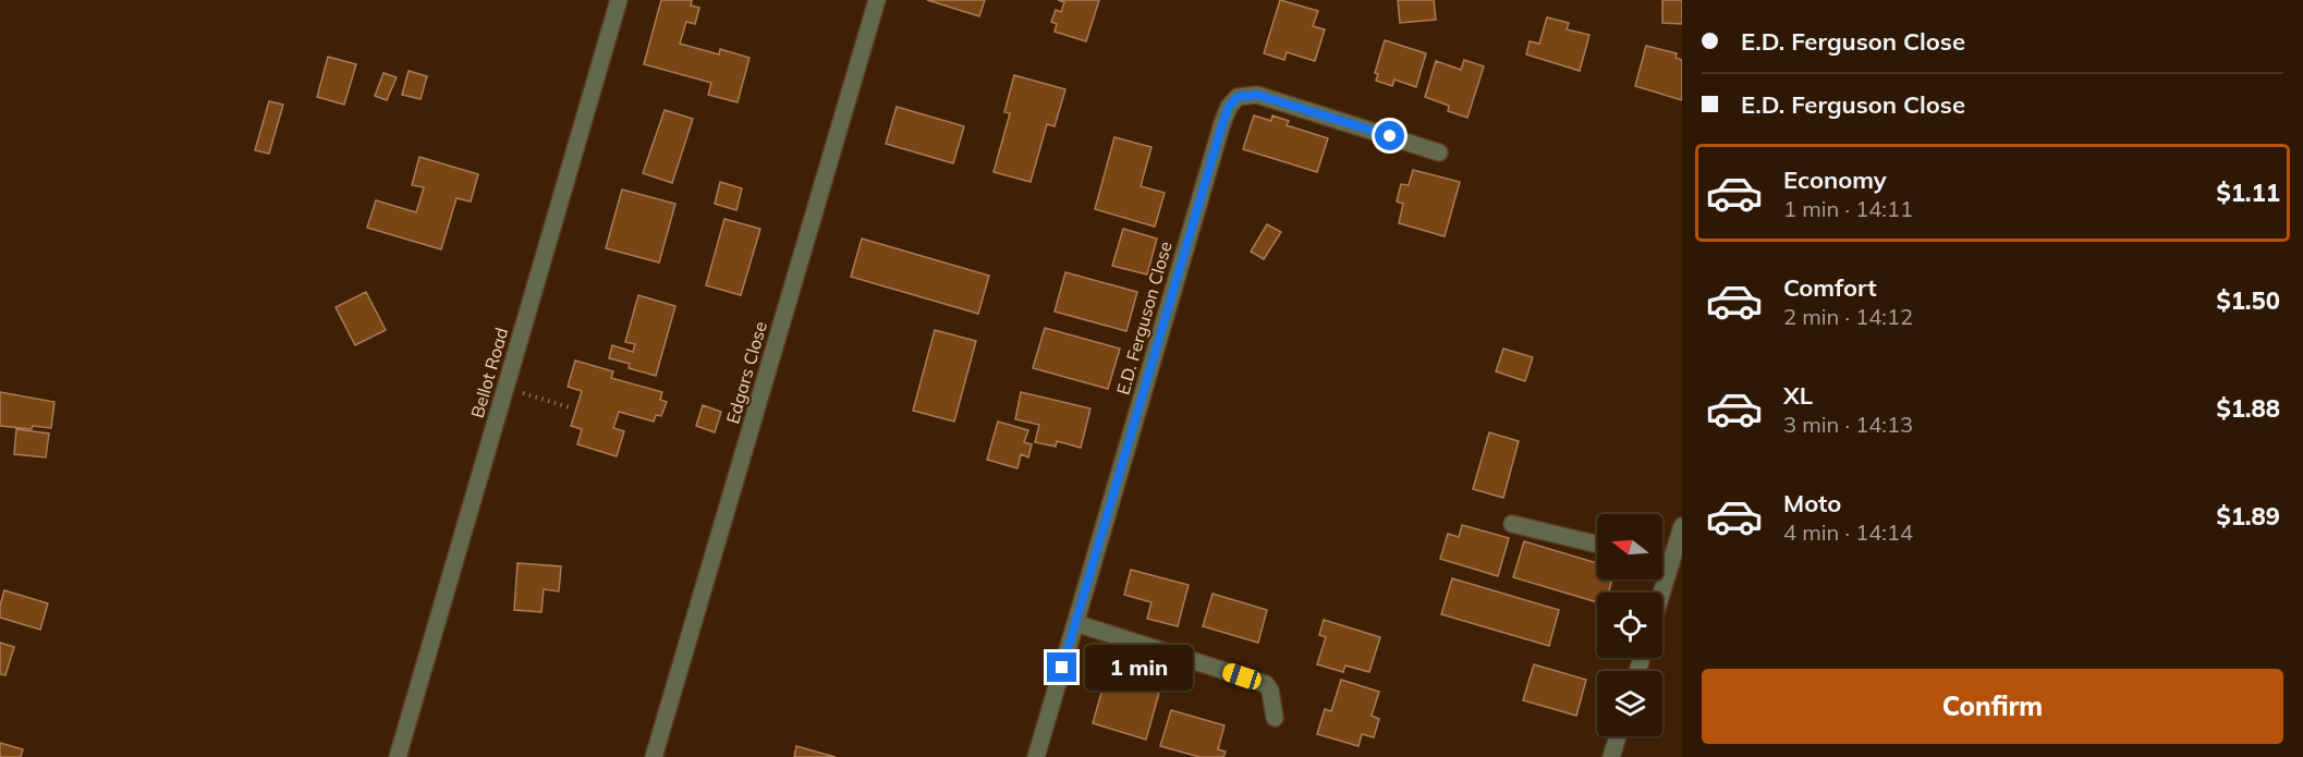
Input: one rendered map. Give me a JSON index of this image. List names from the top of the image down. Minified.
{"streets":{"street":["E.D. Ferguson Close","Bellot Road","Edgars Close"]},"north":"left","page":{"banner":["E.D. Ferguson Close","E.D. Ferguson Close"],"list":[{"name":"Economy","note":"1 min · 14:11","value":"$1.11"},{"name":"Comfort","note":"2 min · 14:12","value":"$1.50"},{"name":"XL","note":"3 min · 14:13","value":"$1.88"},{"name":"Moto","note":"4 min · 14:14","value":"$1.89"}],"bubble":"1 min","buttons":"Confirm"}}
